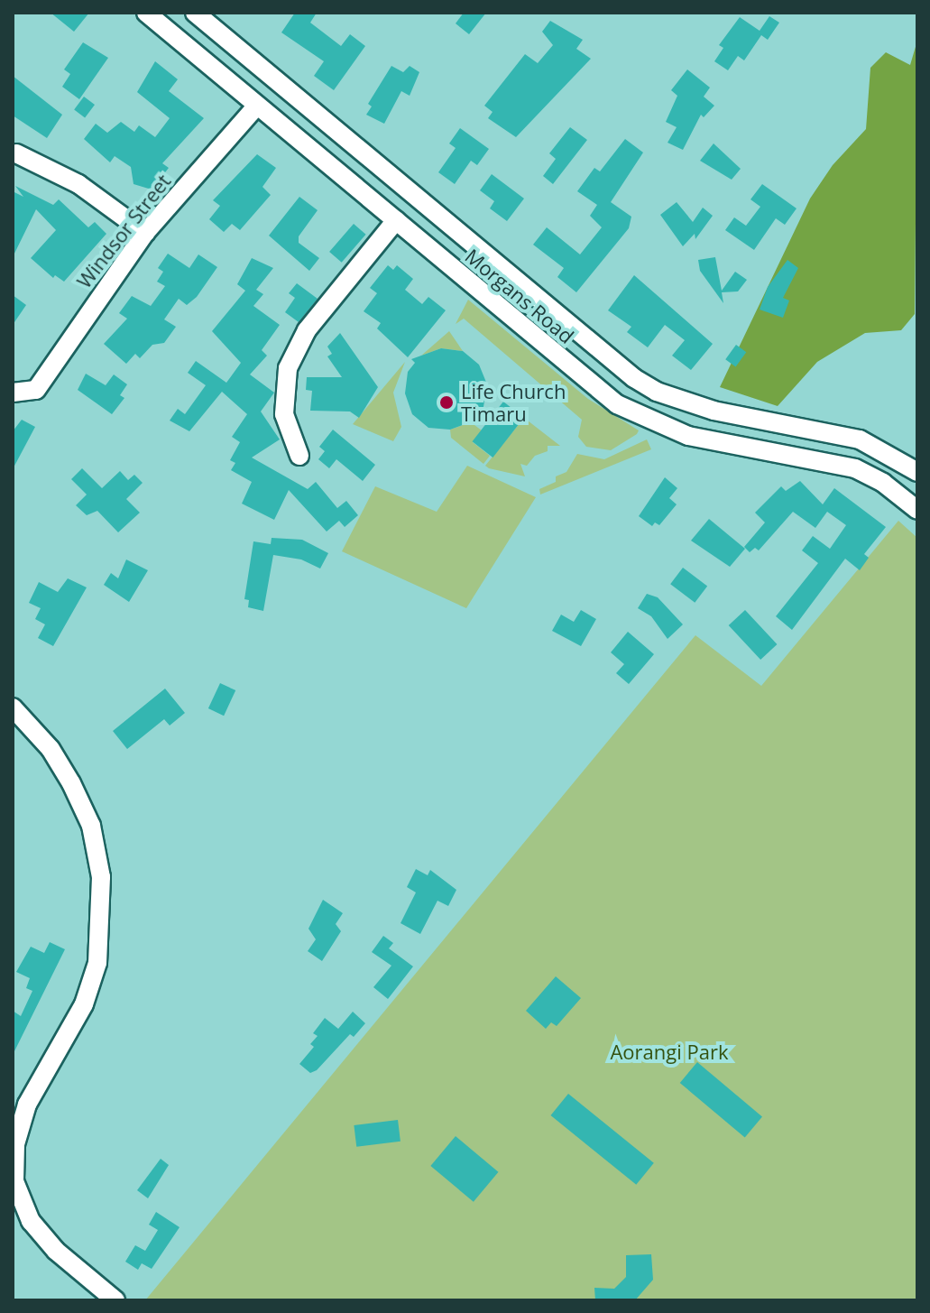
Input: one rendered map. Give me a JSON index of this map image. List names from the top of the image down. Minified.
{"streets":{"street":["Windsor Street","Morgans Road"]},"crossings":[["Windsor Street","Morgans Road"]],"parks":["Aorangi Park"],"places":["Life Church Timaru"]}
